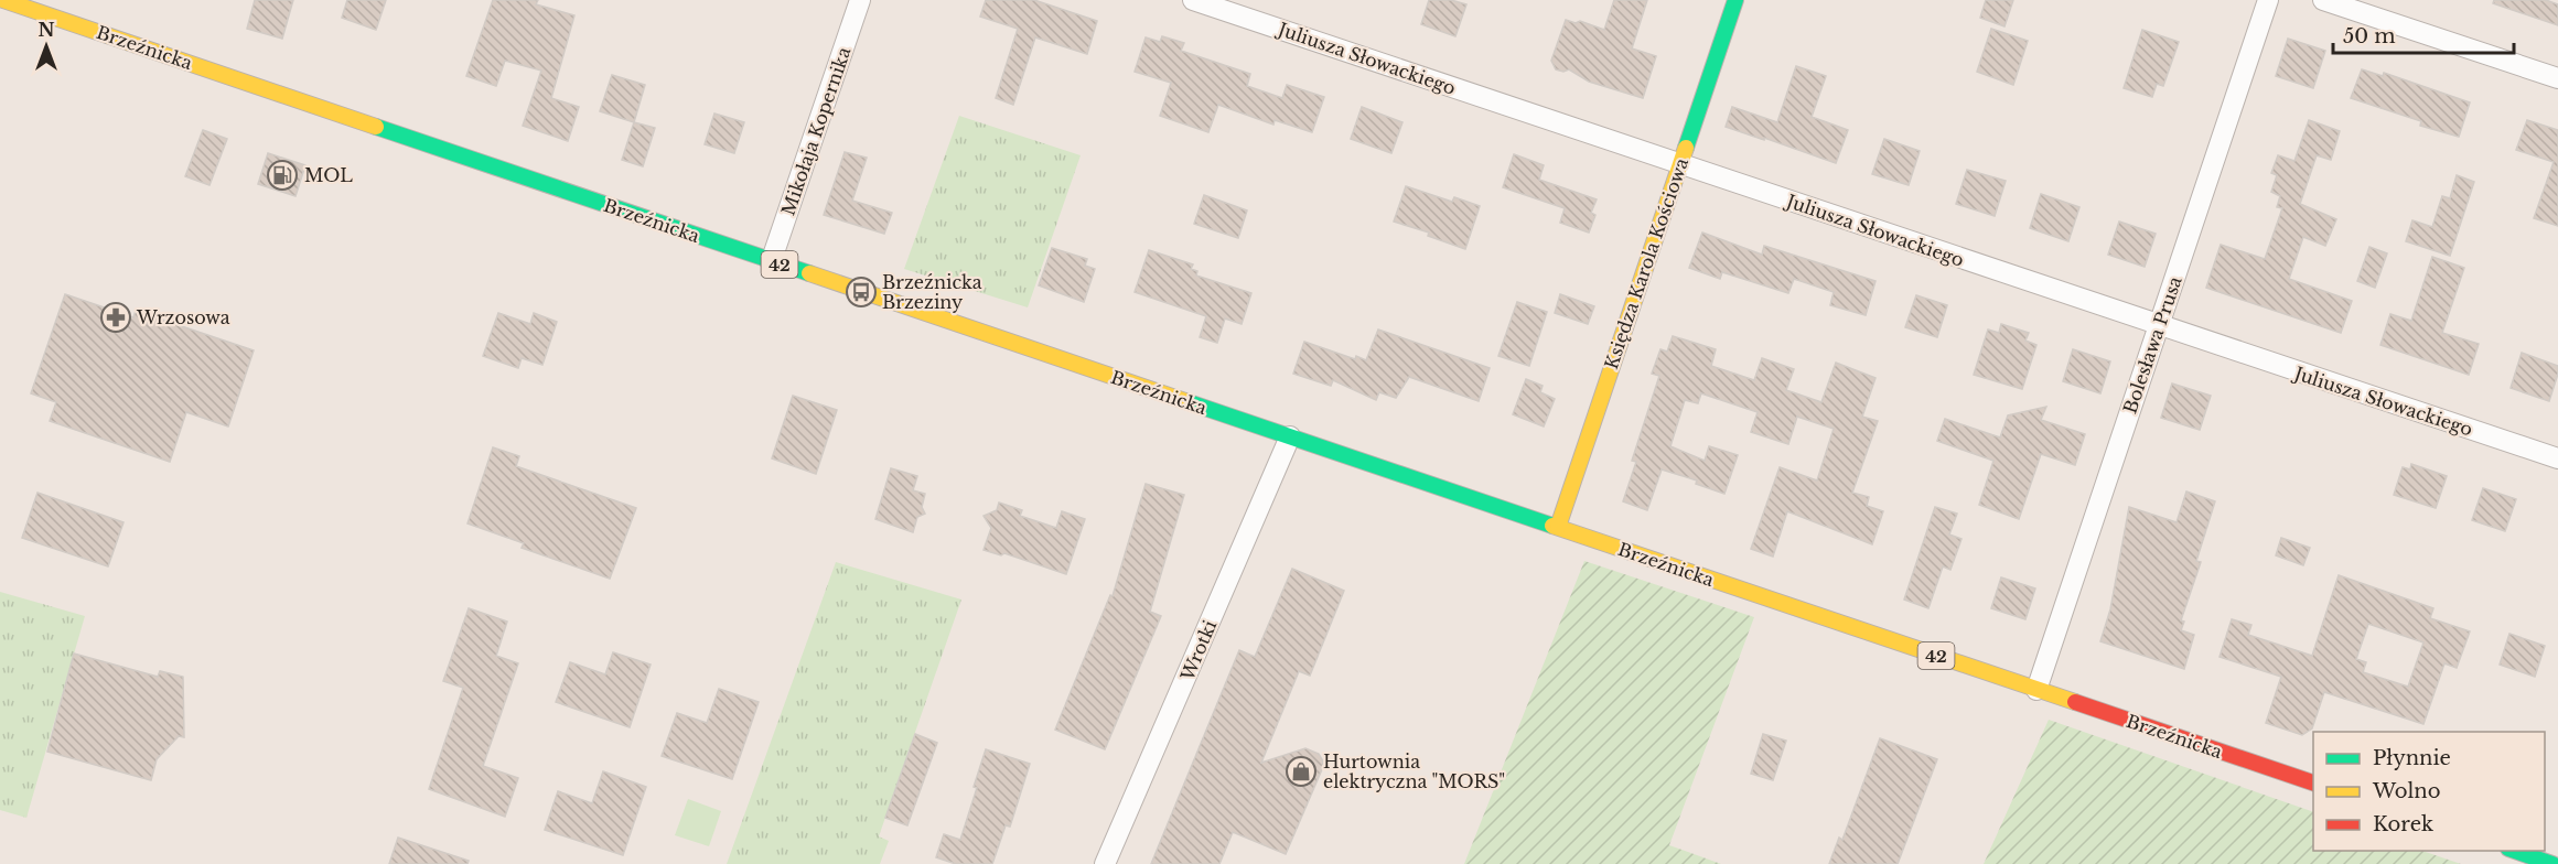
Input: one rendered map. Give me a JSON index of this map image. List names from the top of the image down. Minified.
{"streets":{"main road":["Brzeźnicka","Księdza Karola Kościowa","42"],"street":["Juliusza Słowackiego","Mikołaja Kopernika","Bolesława Prusa","Wrotki"]},"crossings":[["Brzeźnicka","Mikołaja Kopernika"],["Brzeźnicka","Księdza Karola Kościowa"],["Brzeźnicka","Bolesława Prusa"],["Brzeźnicka","Wrotki"],["Juliusza Słowackiego","Księdza Karola Kościowa"],["Juliusza Słowackiego","Bolesława Prusa"]],"places":{"fuel station":["MOL"],"bus stop":["Brzeźnicka Brzeziny"],"pharmacy":["Wrzosowa"],"shop":["Hurtownia elektryczna \"MORS\""]},"legend":["Płynnie","Wolno","Korek"],"scale_bar":"50 m","north":"top"}
